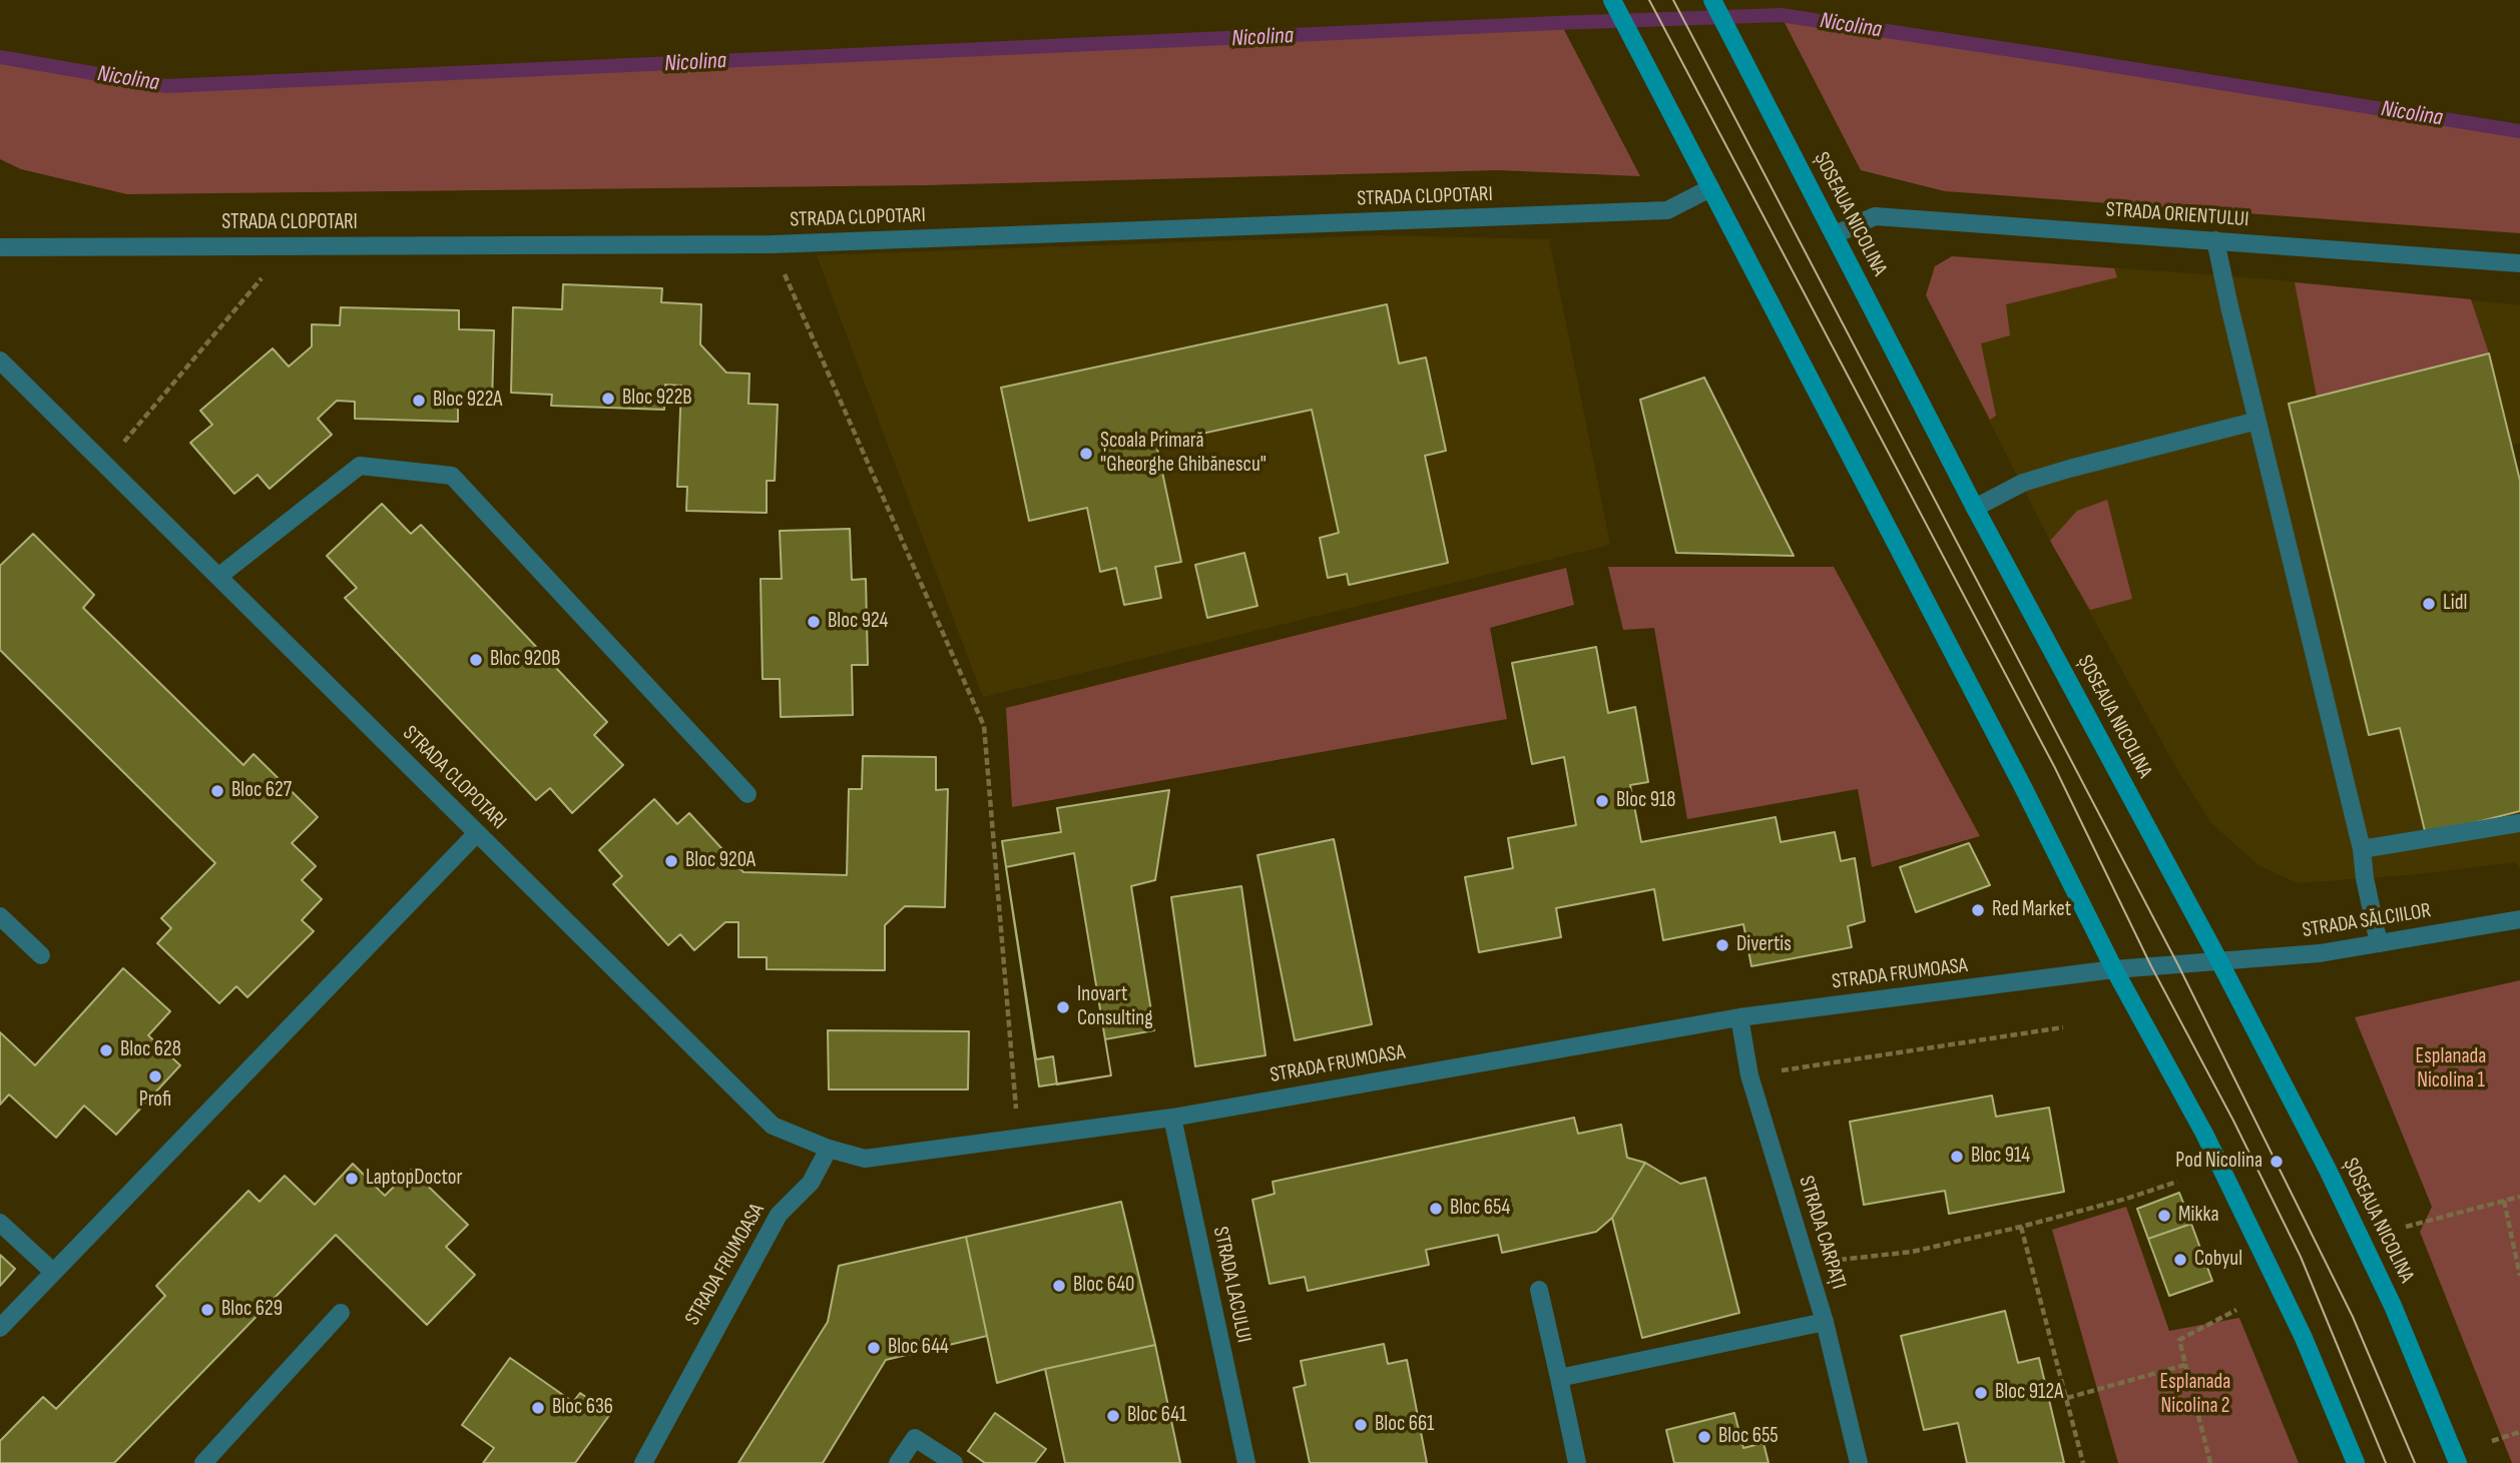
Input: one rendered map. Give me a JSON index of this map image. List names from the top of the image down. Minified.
{"streets":{"main road":["ȘOSEAUA NICOLINA"],"street":["STRADA CLOPOTARI","STRADA ORIENTULUI","STRADA SĂLCIILOR","STRADA FRUMOASA","STRADA CARPAȚI","STRADA LACULUI"]},"crossings":[["STRADA CLOPOTARI","STRADA FRUMOASA"],["ȘOSEAUA NICOLINA","STRADA ORIENTULUI"],["ȘOSEAUA NICOLINA","STRADA SĂLCIILOR"],["ȘOSEAUA NICOLINA","STRADA FRUMOASA"],["STRADA SĂLCIILOR","STRADA FRUMOASA"],["STRADA FRUMOASA","STRADA CARPAȚI"],["STRADA FRUMOASA","STRADA LACULUI"]],"water":["Nicolina"],"parks":["Esplanada Nicolina 1","Esplanada Nicolina 2"],"places":["Bloc 922B","Bloc 922A","Școala Primară \"Gheorghe Ghibănescu\"","Lidl","Bloc 924","Bloc 920B","Bloc 627","Bloc 918","Bloc 920A","Red Market","Divertis","Inovart Consulting","Bloc 628","Profi","Bloc 914","Pod Nicolina","LaptopDoctor","Bloc 654","Mikka","Cobyul","Bloc 640","Bloc 629","Bloc 644","Bloc 912A","Bloc 636","Bloc 641","Bloc 661","Bloc 655"]}
